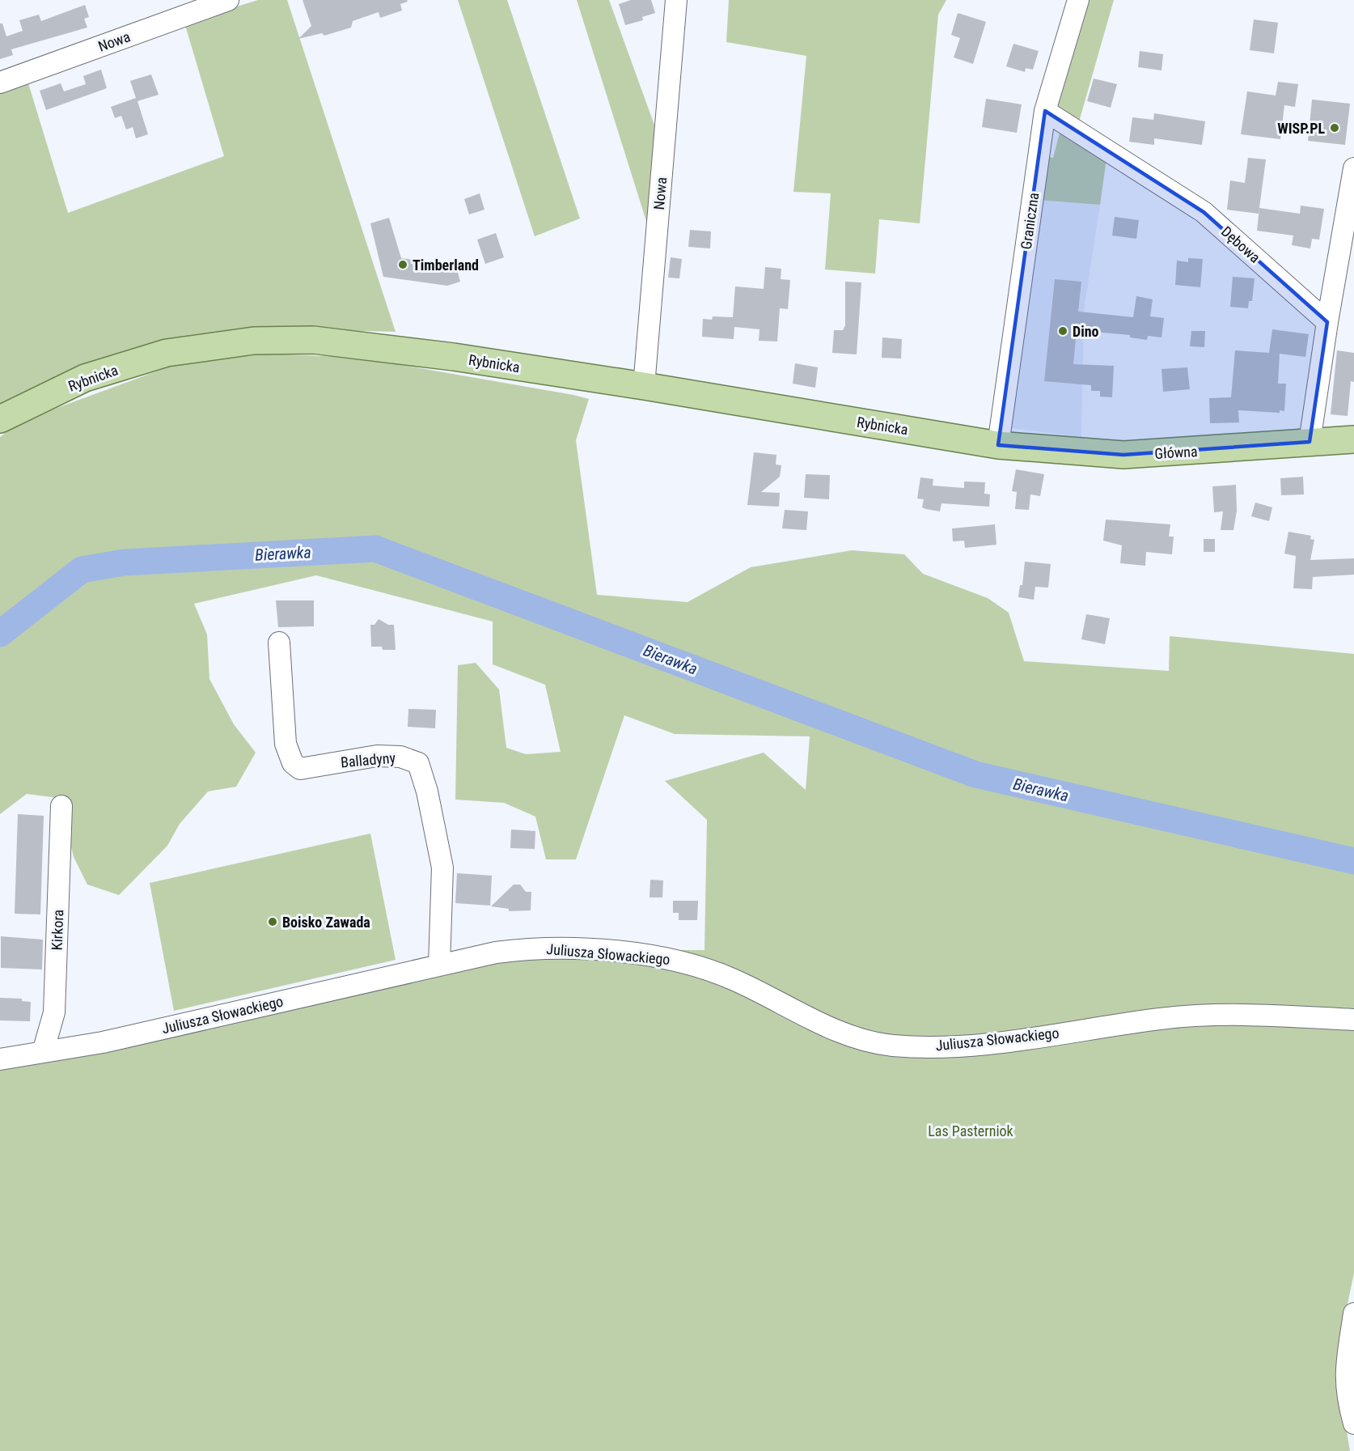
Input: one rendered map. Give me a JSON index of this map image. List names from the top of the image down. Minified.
{"streets":{"main road":["Rybnicka","Główna"],"street":["Nowa","Graniczna","Dębowa","Balladyny","Kirkora","Juliusza Słowackiego"]},"crossings":[["Nowa","Rybnicka"],["Graniczna","Dębowa"],["Graniczna","Rybnicka"],["Graniczna","Główna"],["Rybnicka","Główna"],["Balladyny","Juliusza Słowackiego"],["Kirkora","Juliusza Słowackiego"]],"water":["Bierawka"],"parks":["Las Pasterniok"],"places":["WISP.PL","Timberland","Dino","Boisko Zawada"]}
